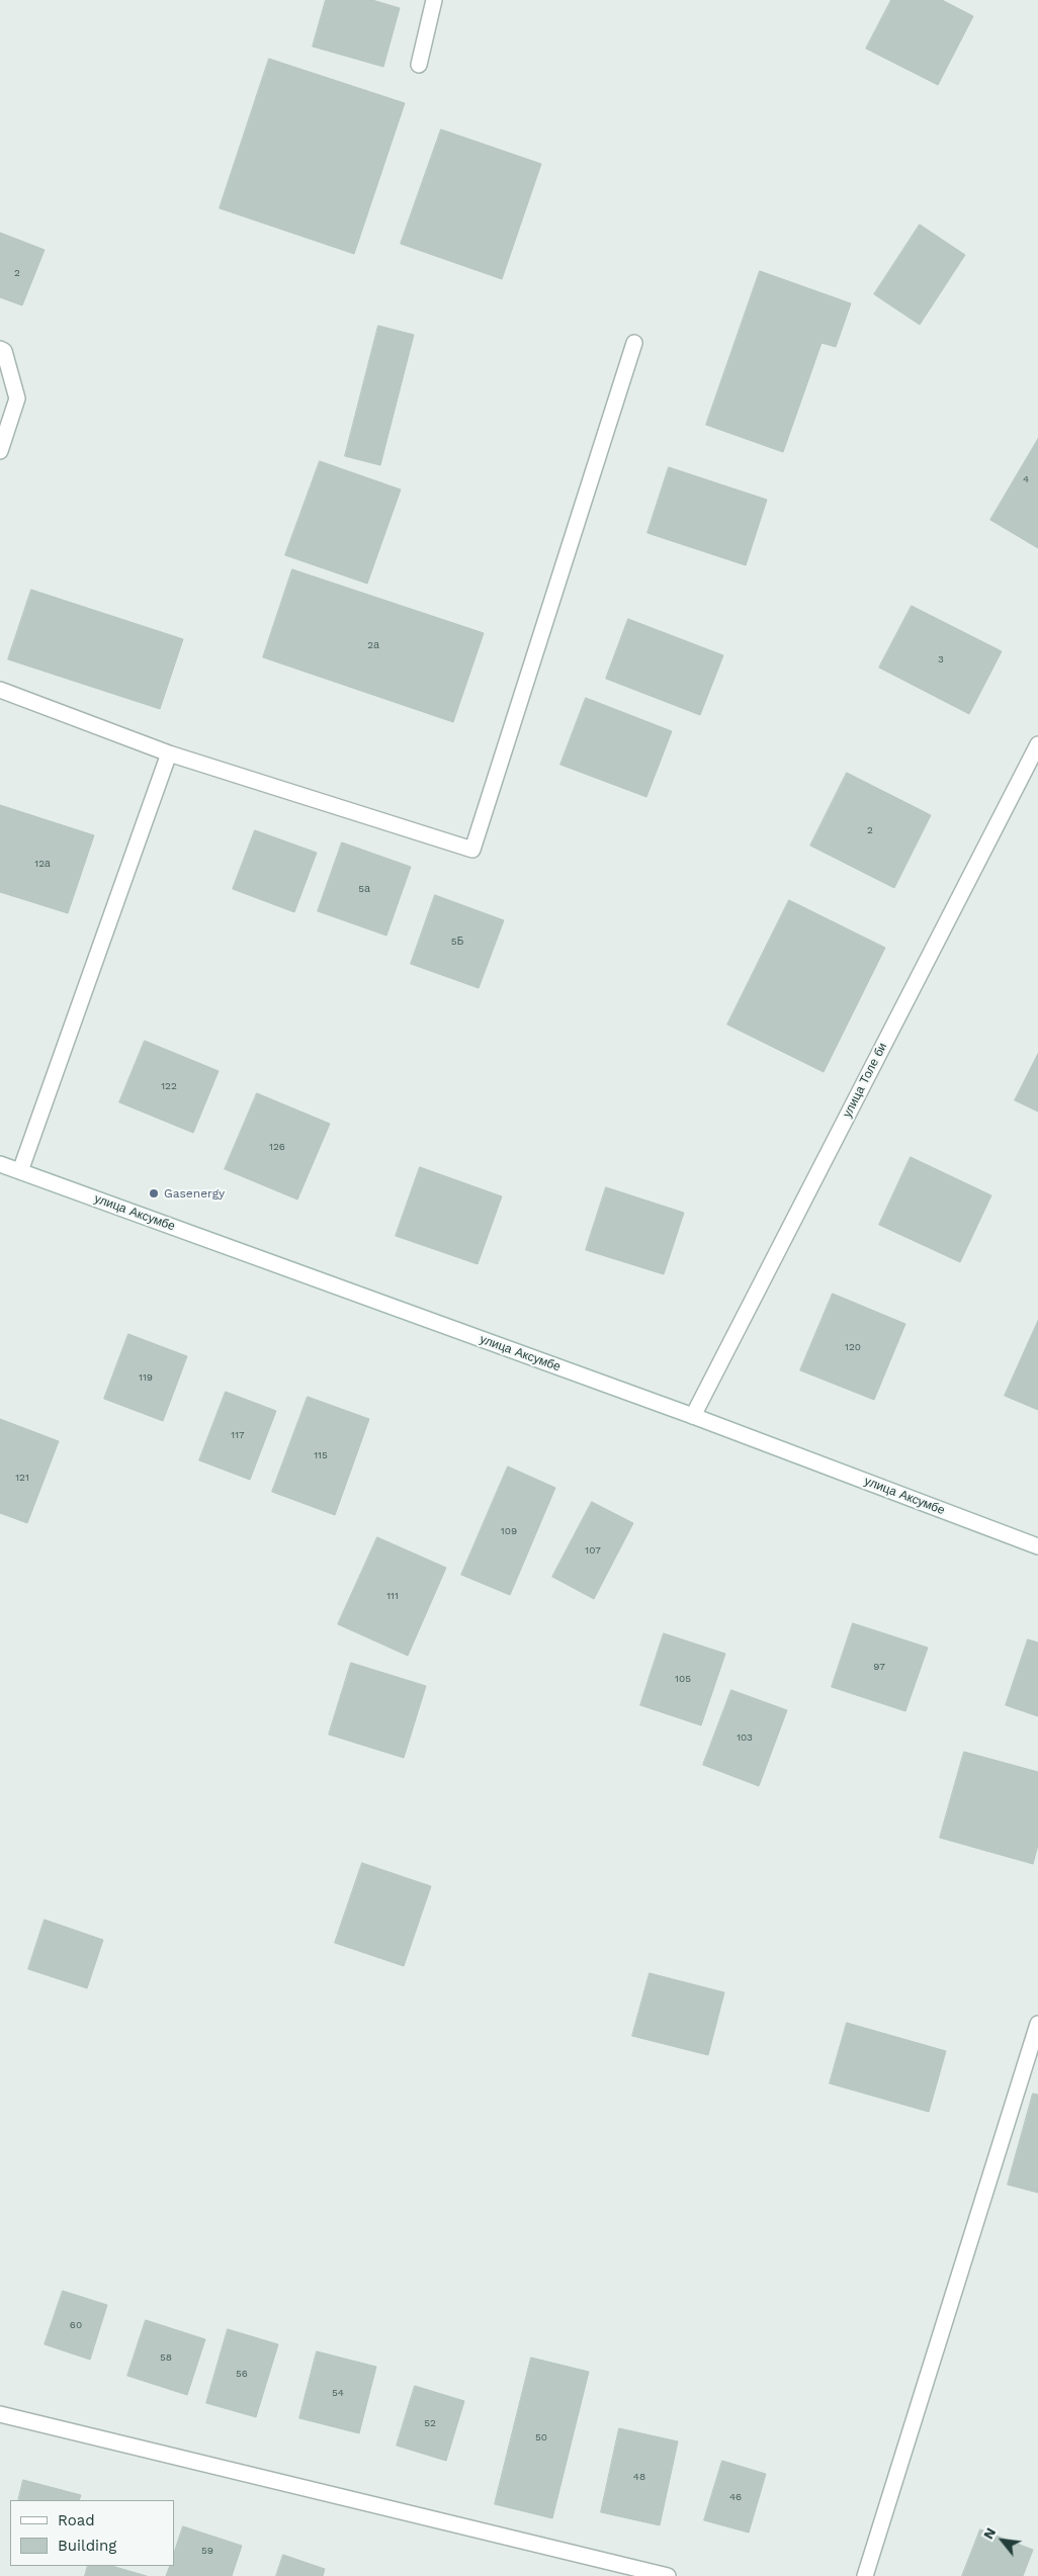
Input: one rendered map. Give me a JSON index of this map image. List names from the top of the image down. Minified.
{"streets":{"street":["улица Толе би","улица Аксумбе"]},"crossings":[["улица Толе би","улица Аксумбе"]],"places":["Gasenergy"],"house_numbers":["2","4","2а","3","2","12а","5а","5Б","122","126","120","119","117","115","121","109","107","111","97","105","103","60","58","56","54","52","50","48","46","59"],"legend":["Road","Building"],"north":"top left"}
